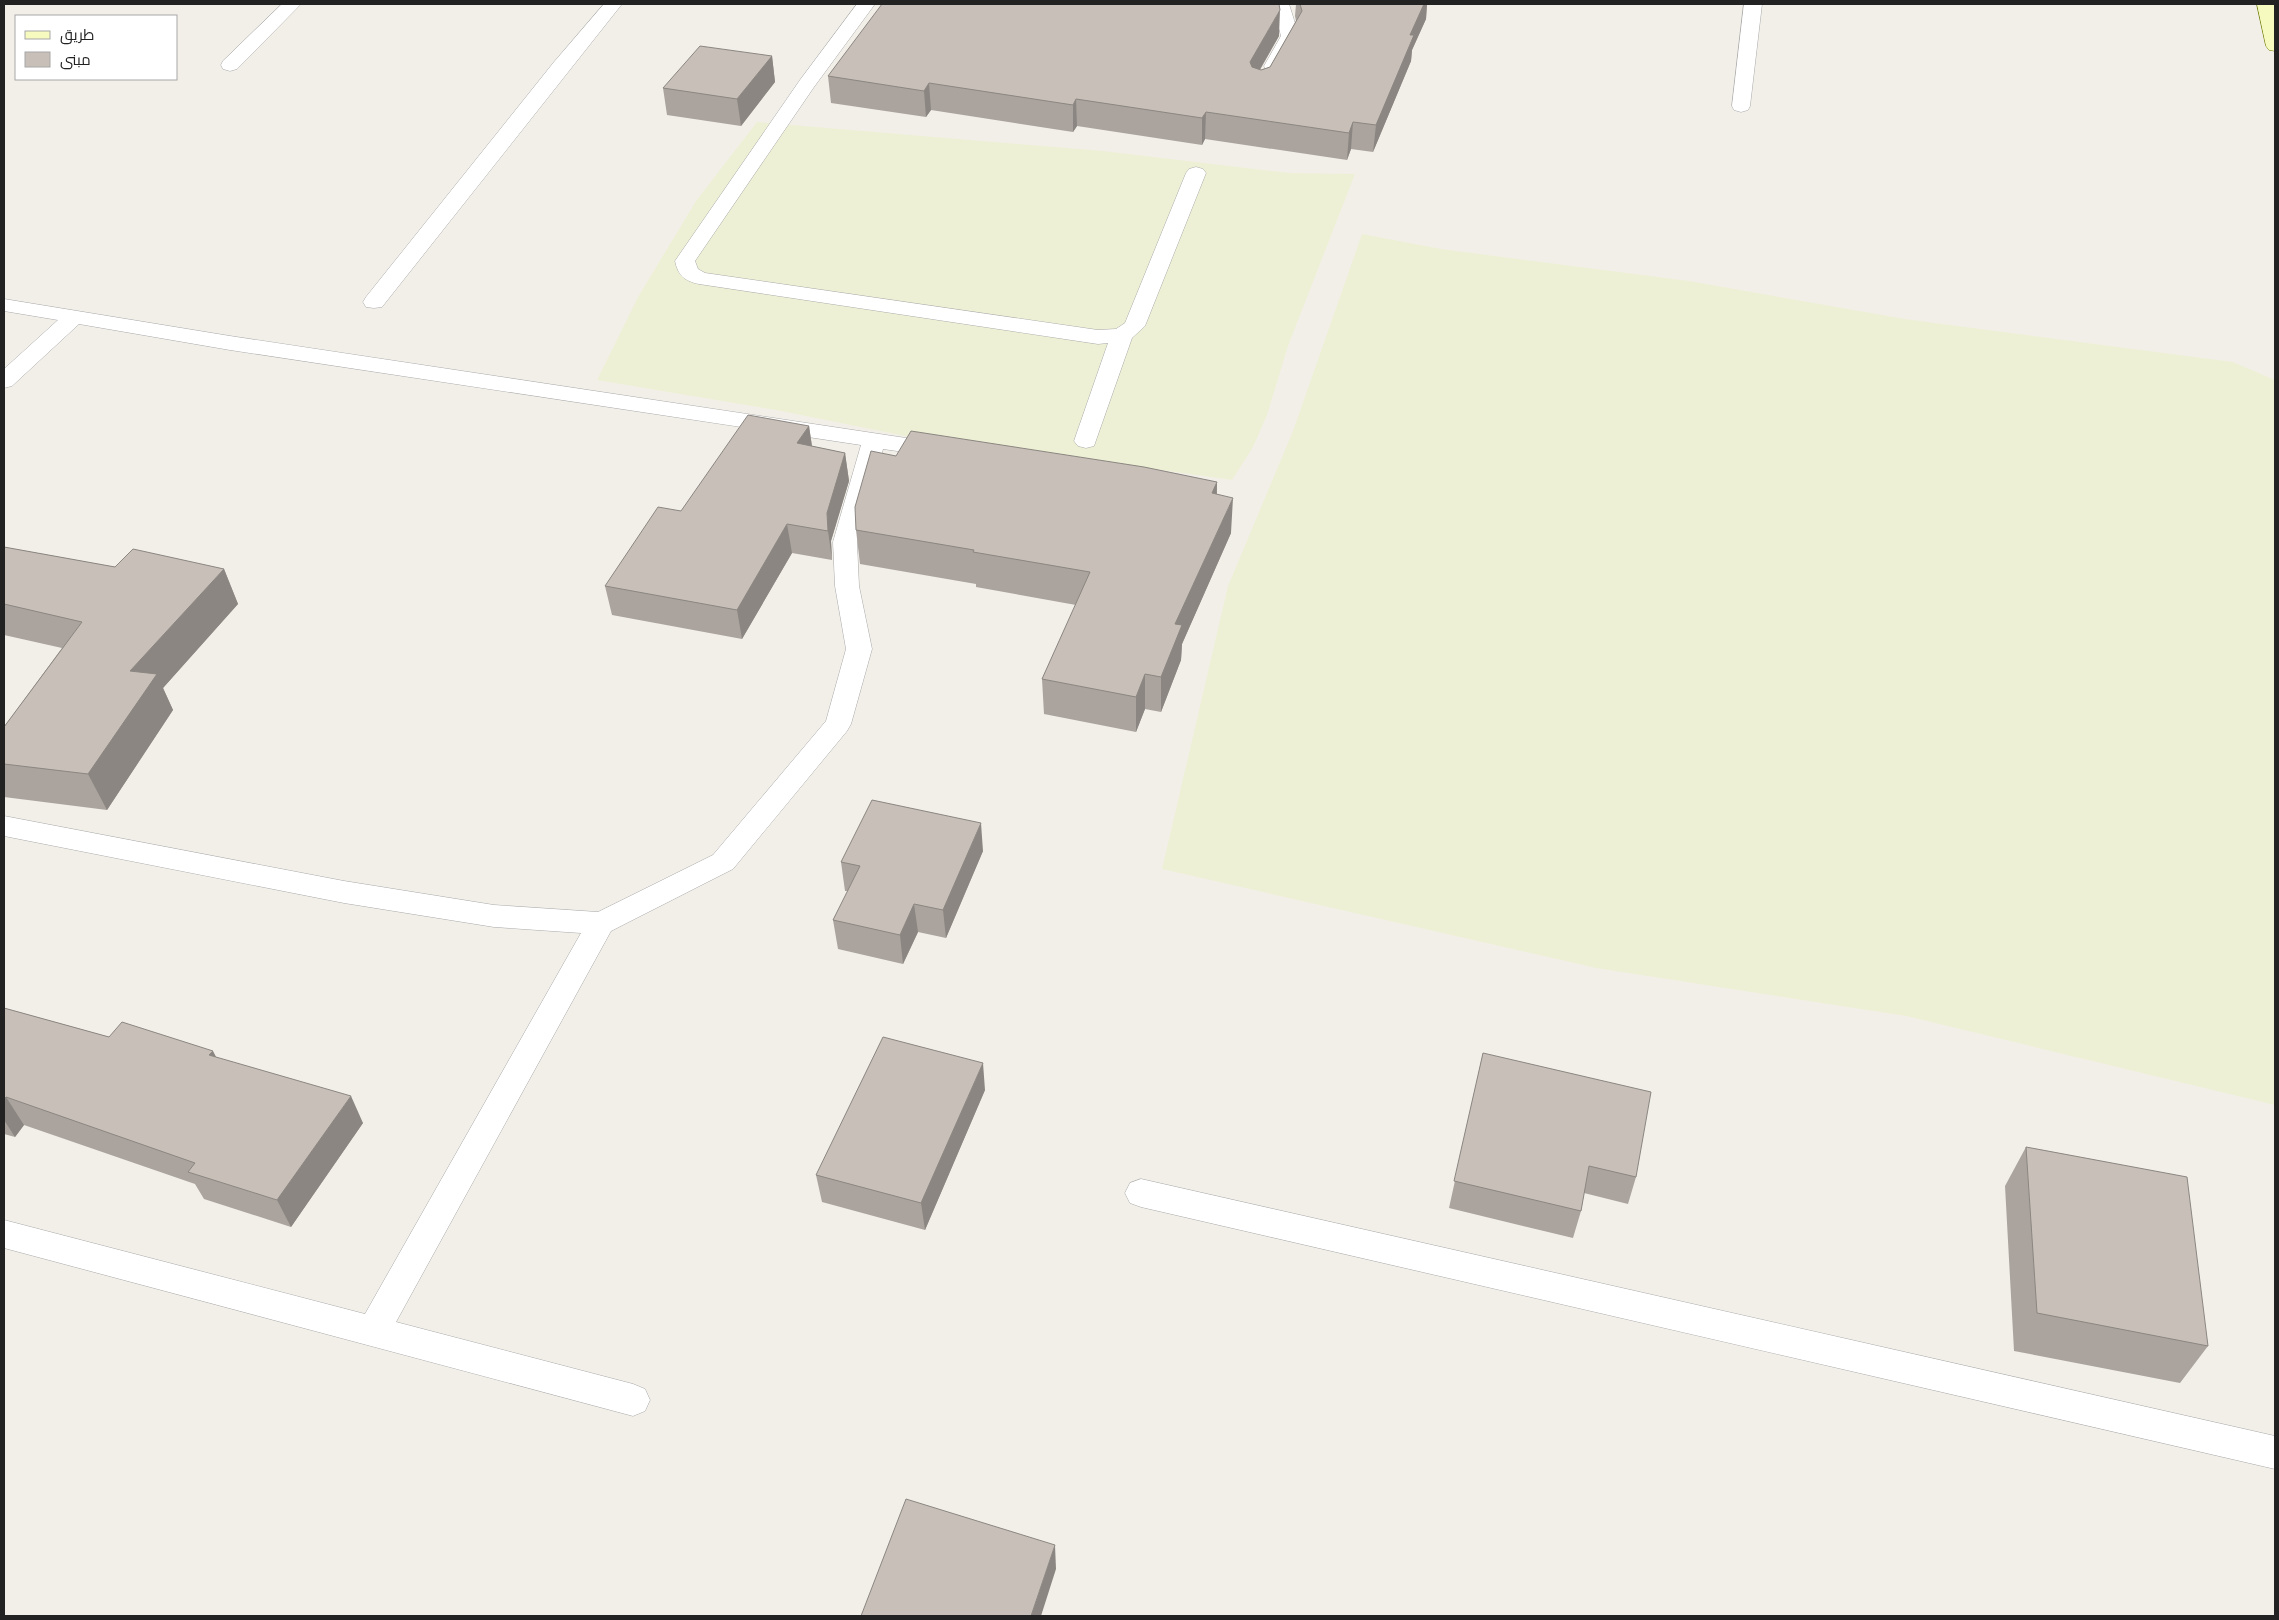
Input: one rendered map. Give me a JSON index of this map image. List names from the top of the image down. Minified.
{"legend":["طريق","مبنى"]}
